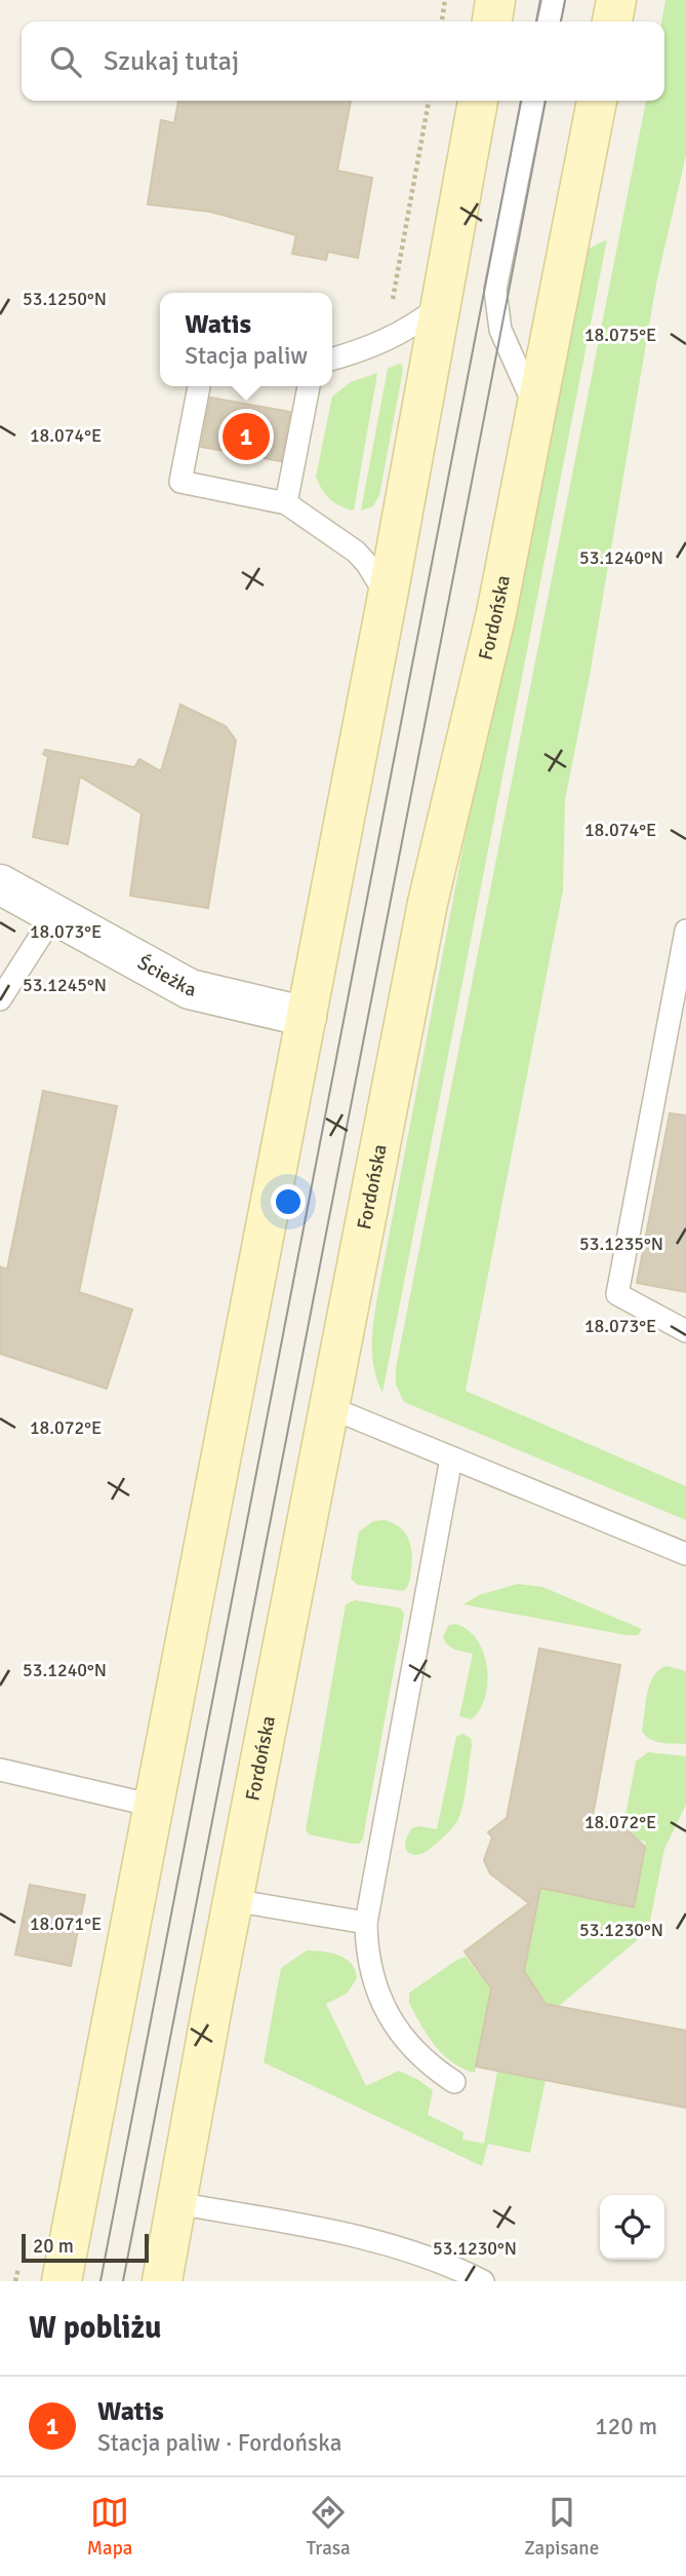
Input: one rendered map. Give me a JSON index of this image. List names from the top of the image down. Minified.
{"streets":{"main road":["Fordońska"],"street":["Ścieżka"]},"scale_bar":"20 m","page":{"search":"Szukaj tutaj","popup":["Watis","Stacja paliw"],"pins":"1","scale":"20 m","heading":"W pobliżu","list":[{"mark":"1","name":"Watis","note":"Stacja paliw · Fordońska","value":"120 m"}],"nav":["Mapa","Trasa","Zapisane"]},"coordinates":["53.1250°N","18.075°E","18.074°E","53.1240°N","18.073°E","53.1245°N","53.1235°N","18.072°E","18.071°E","53.1230°N"]}
